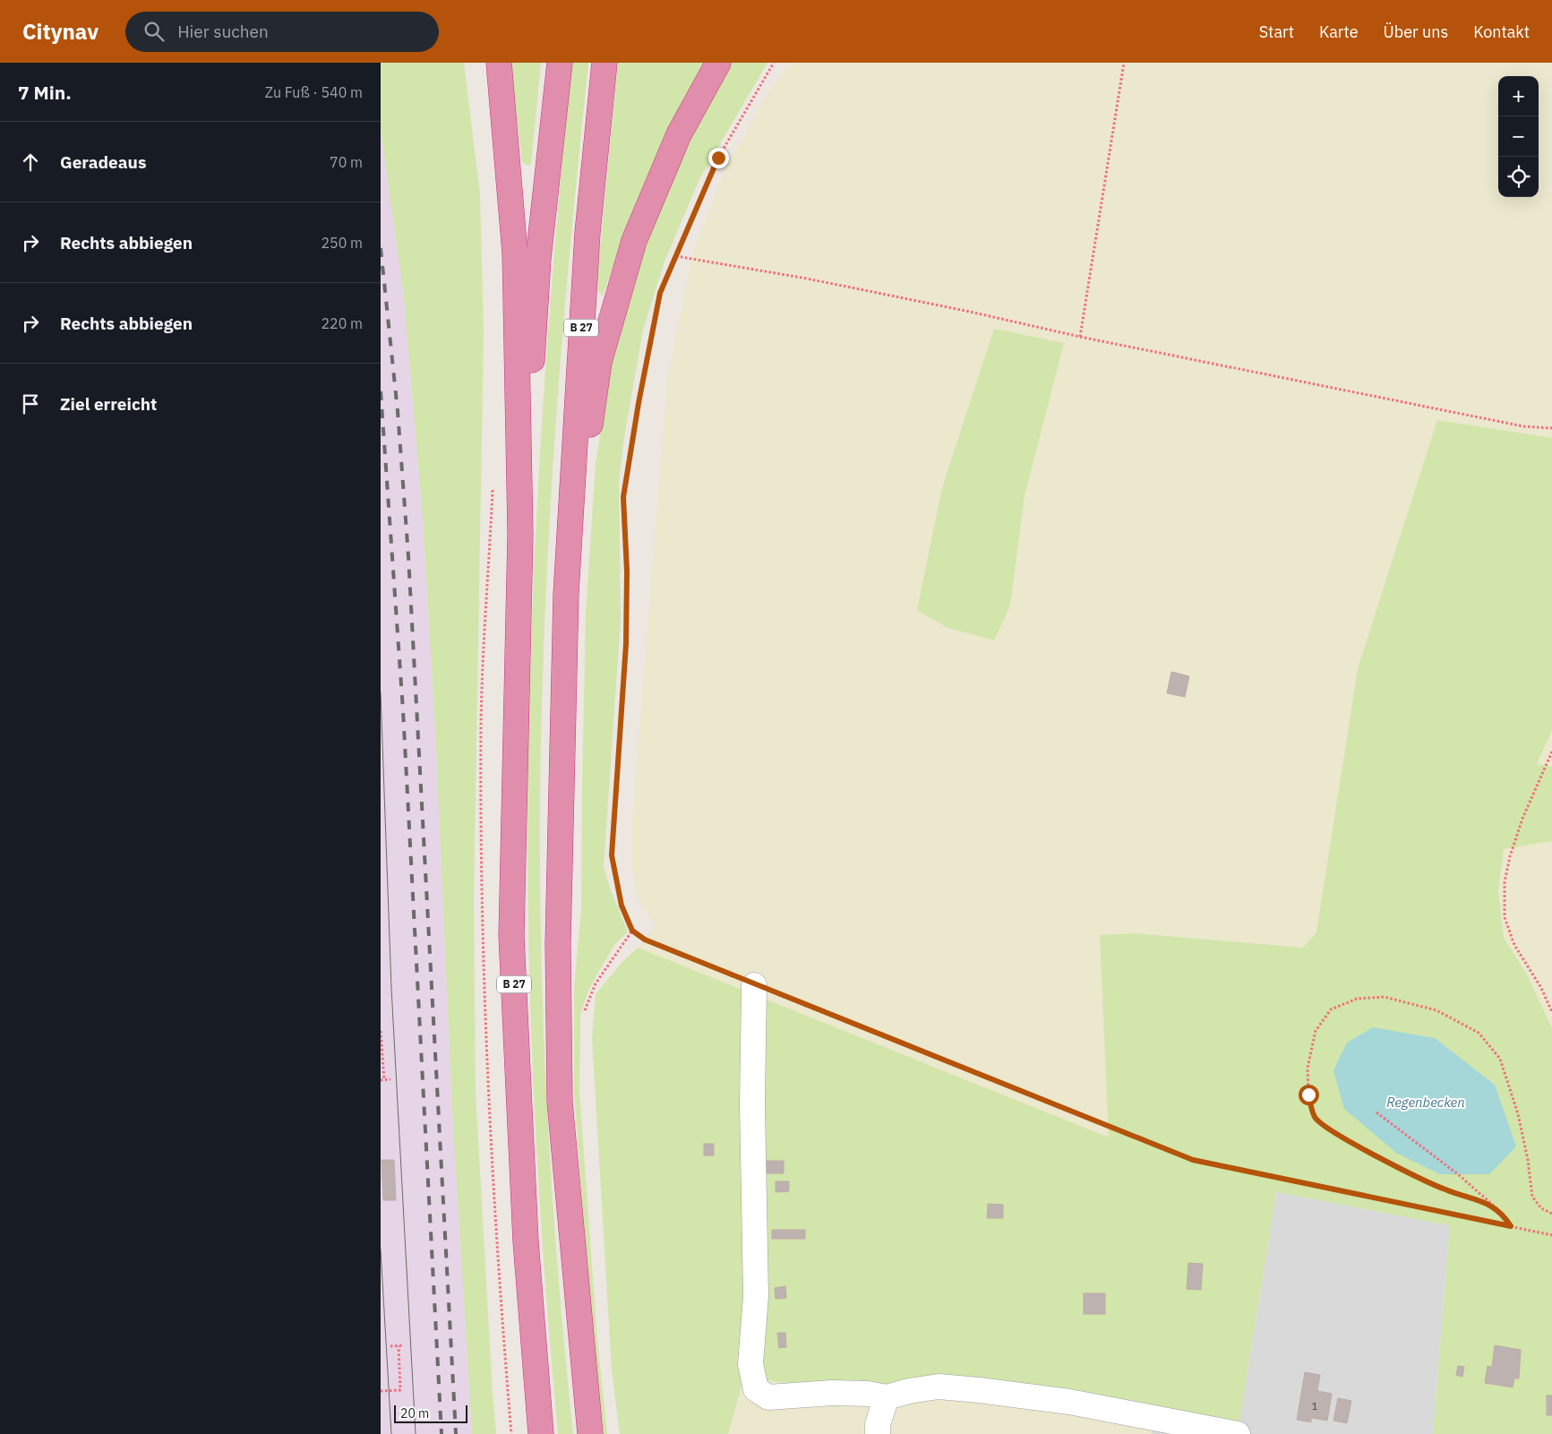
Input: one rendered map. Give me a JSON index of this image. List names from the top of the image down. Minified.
{"streets":{"highway":["B 27"]},"water":["Regenbecken"],"house_numbers":["1"],"scale_bar":"20 m","page":{"header":"Citynav","search":"Hier suchen","nav":["Start","Karte","Über uns","Kontakt"],"heading":["7 Min.","Zu Fuß · 540 m"],"map_buttons":["+","−"],"list":[["Geradeaus","70 m"],["Rechts abbiegen","250 m"],["Rechts abbiegen","220 m"],"Ziel erreicht"],"scale":"20 m"}}
